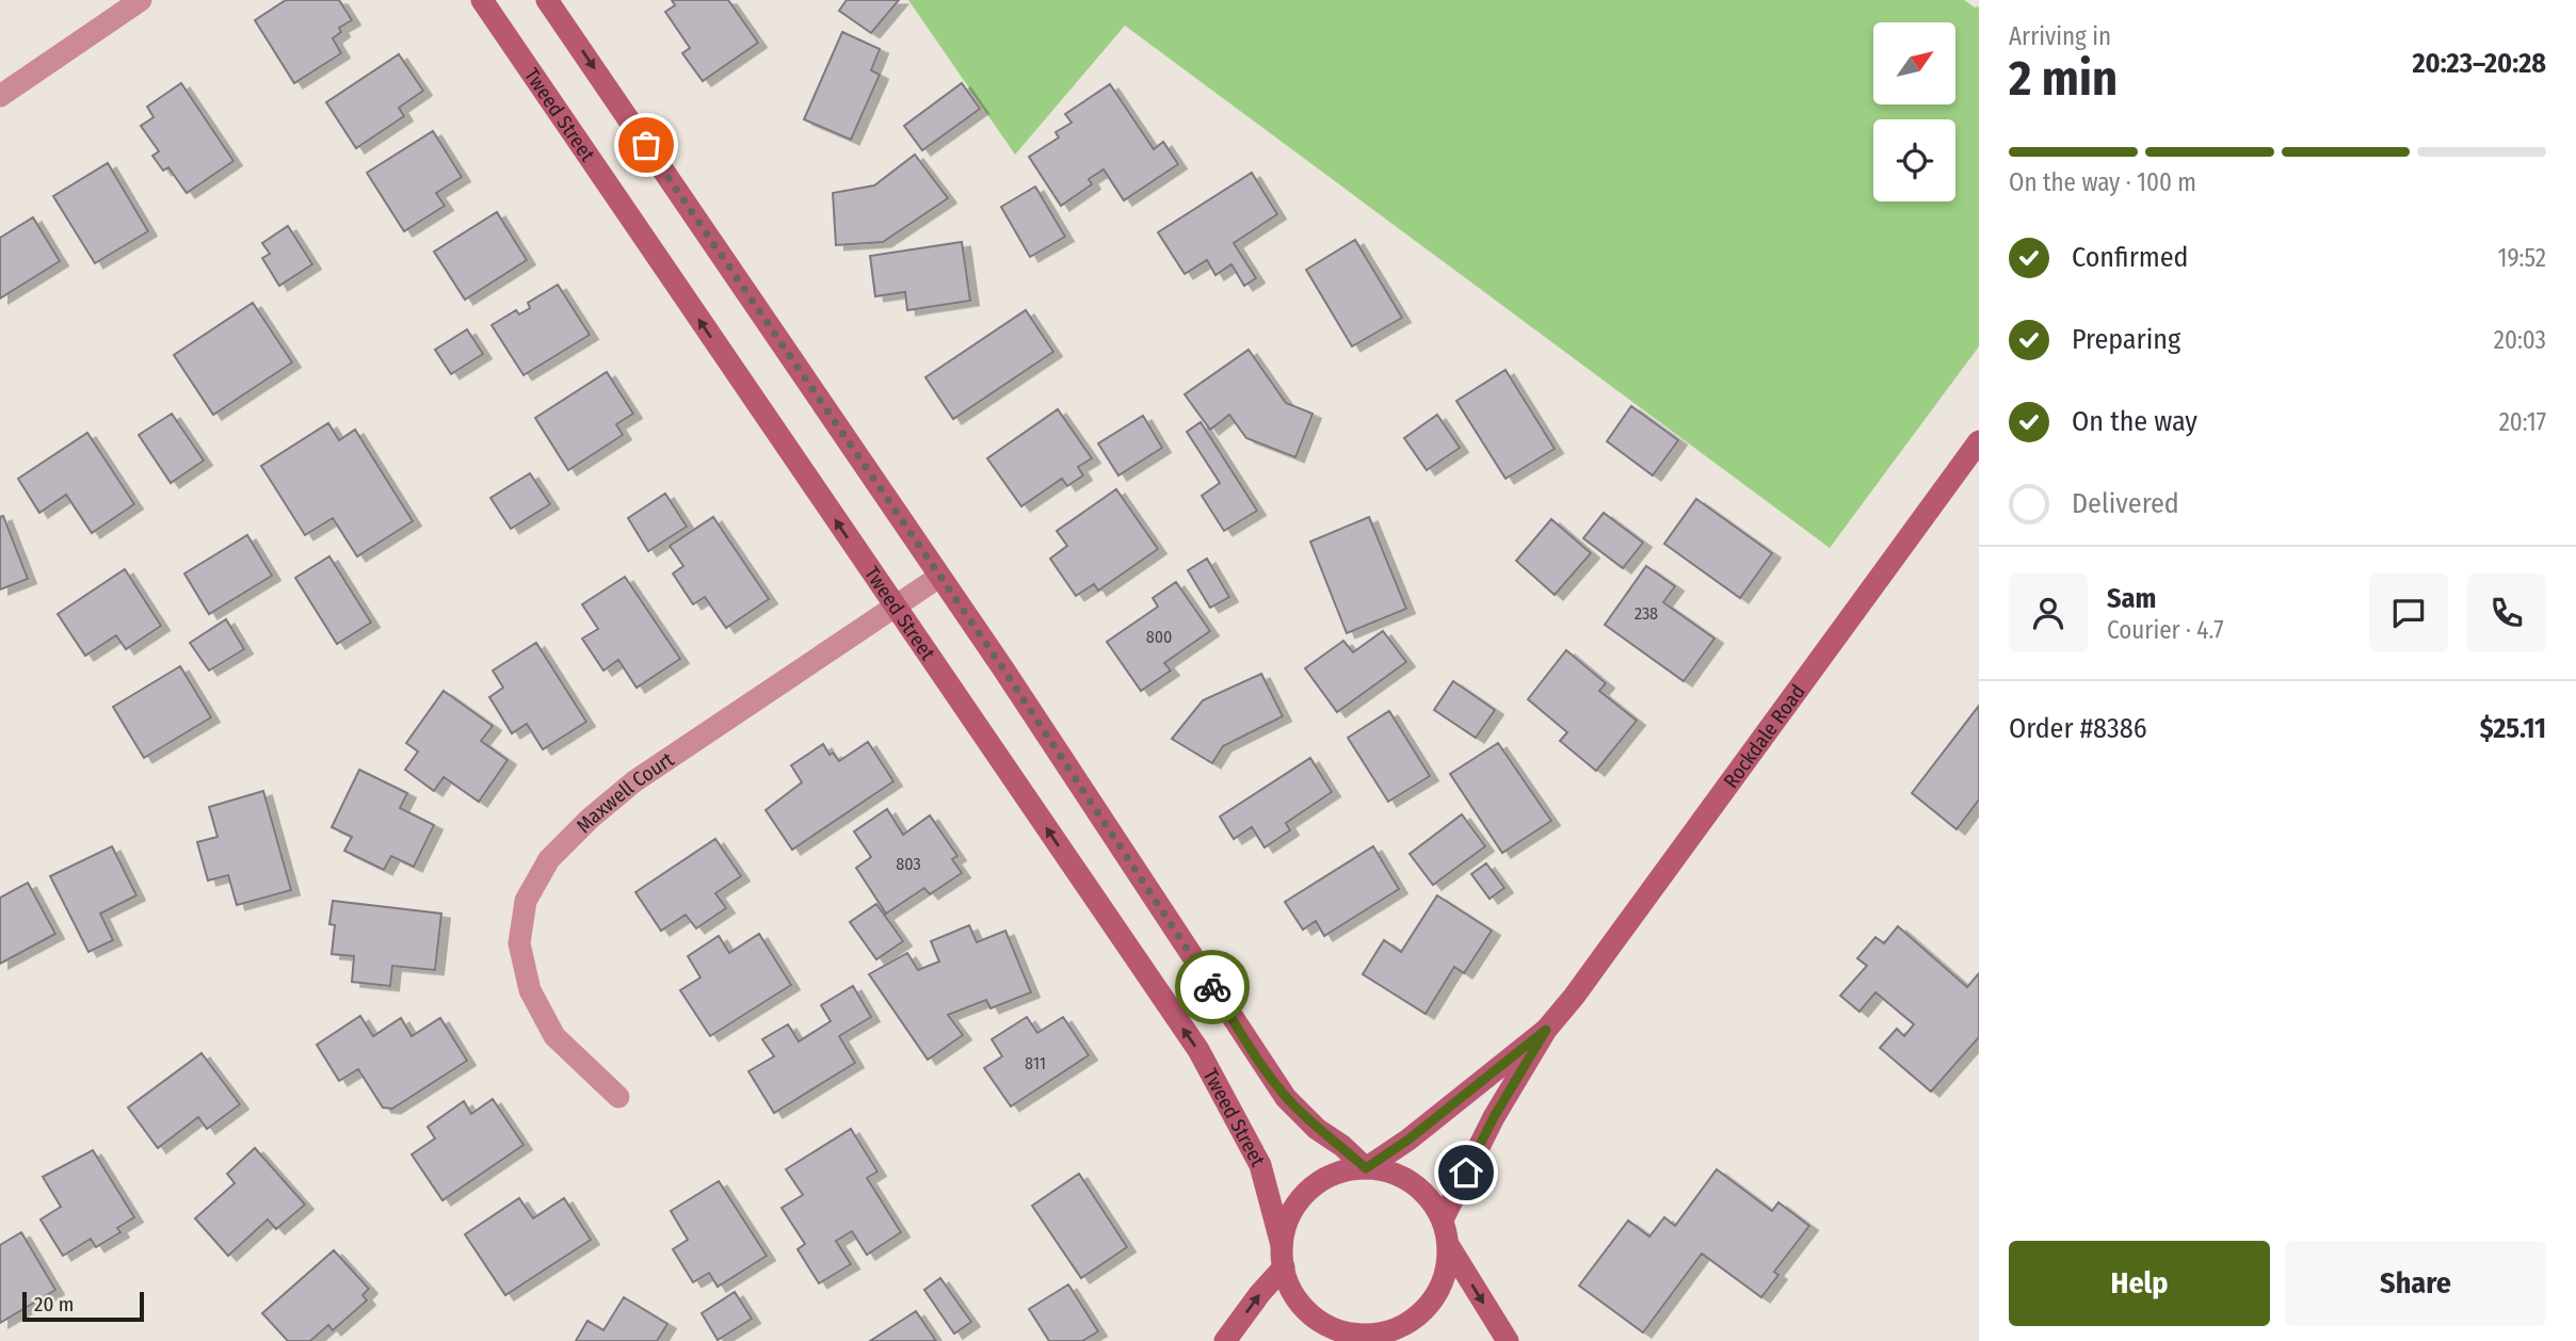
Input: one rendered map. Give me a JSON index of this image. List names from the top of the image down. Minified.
{"streets":{"main road":["Tweed Street","Rockdale Road"],"street":["Maxwell Court"]},"crossings":[["Tweed Street","Rockdale Road"],["Tweed Street","Maxwell Court"]],"house_numbers":["238","800","803","811"],"scale_bar":"20 m","north":"top right","page":{"heading":["2 min","Arriving in","20:23–20:28"],"panel":["Sam","Courier · 4.7","Order #8386","$25.11"],"bar":"On the way · 100 m","list":[["Confirmed","19:52"],["Preparing","20:03"],["On the way","20:17"],"Delivered"],"buttons":["Help","Share"],"scale":"20 m"}}
